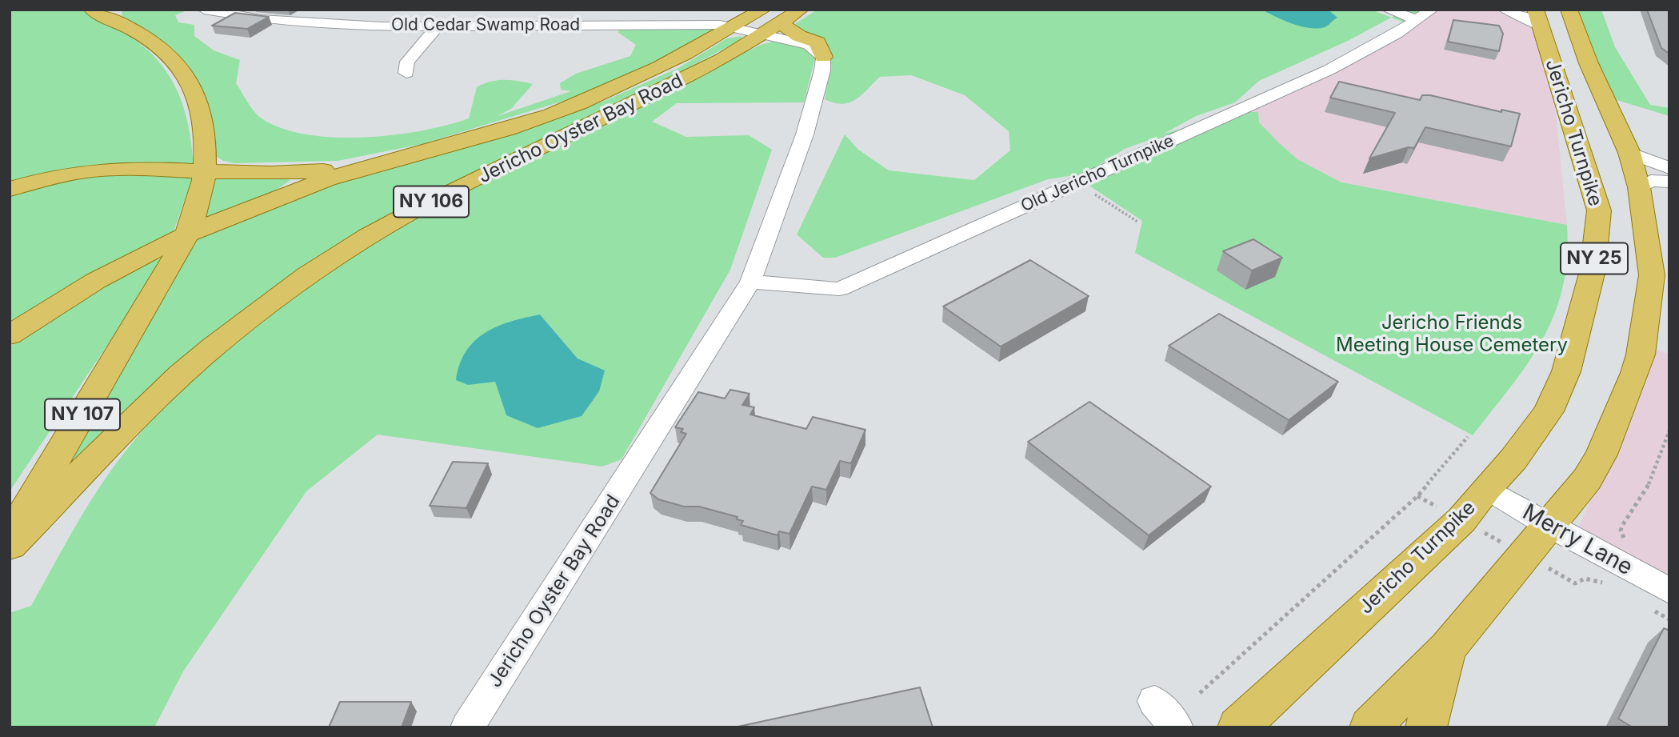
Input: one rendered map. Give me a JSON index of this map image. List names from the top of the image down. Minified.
{"streets":{"main road":["Jericho Oyster Bay Road","Jericho Turnpike","NY 106","NY 25","NY 107"],"street":["Old Cedar Swamp Road","Old Jericho Turnpike","Merry Lane"]},"crossings":[["Old Cedar Swamp Road","Jericho Oyster Bay Road"],["Jericho Oyster Bay Road","Old Jericho Turnpike"],["Jericho Oyster Bay Road","NY 107"],["Jericho Turnpike","Merry Lane"]],"parks":["Jericho Friends Meeting House Cemetery"]}
